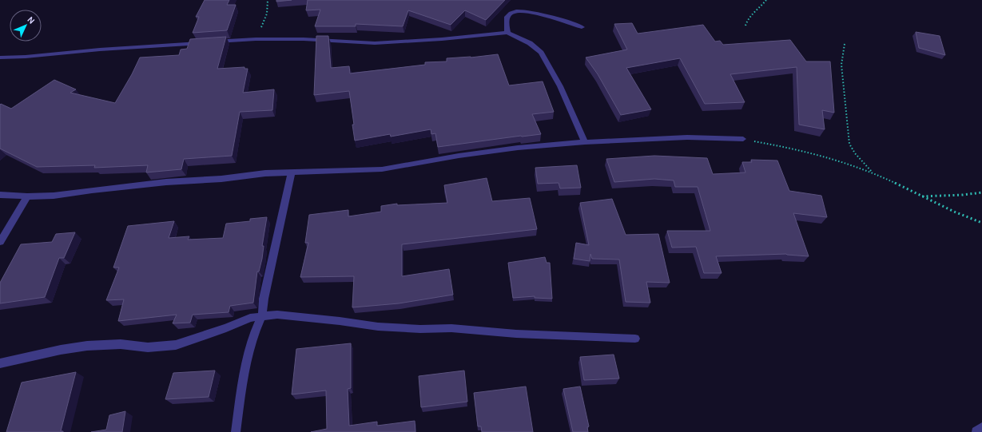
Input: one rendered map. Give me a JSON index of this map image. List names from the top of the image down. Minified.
{"north":"top right"}
